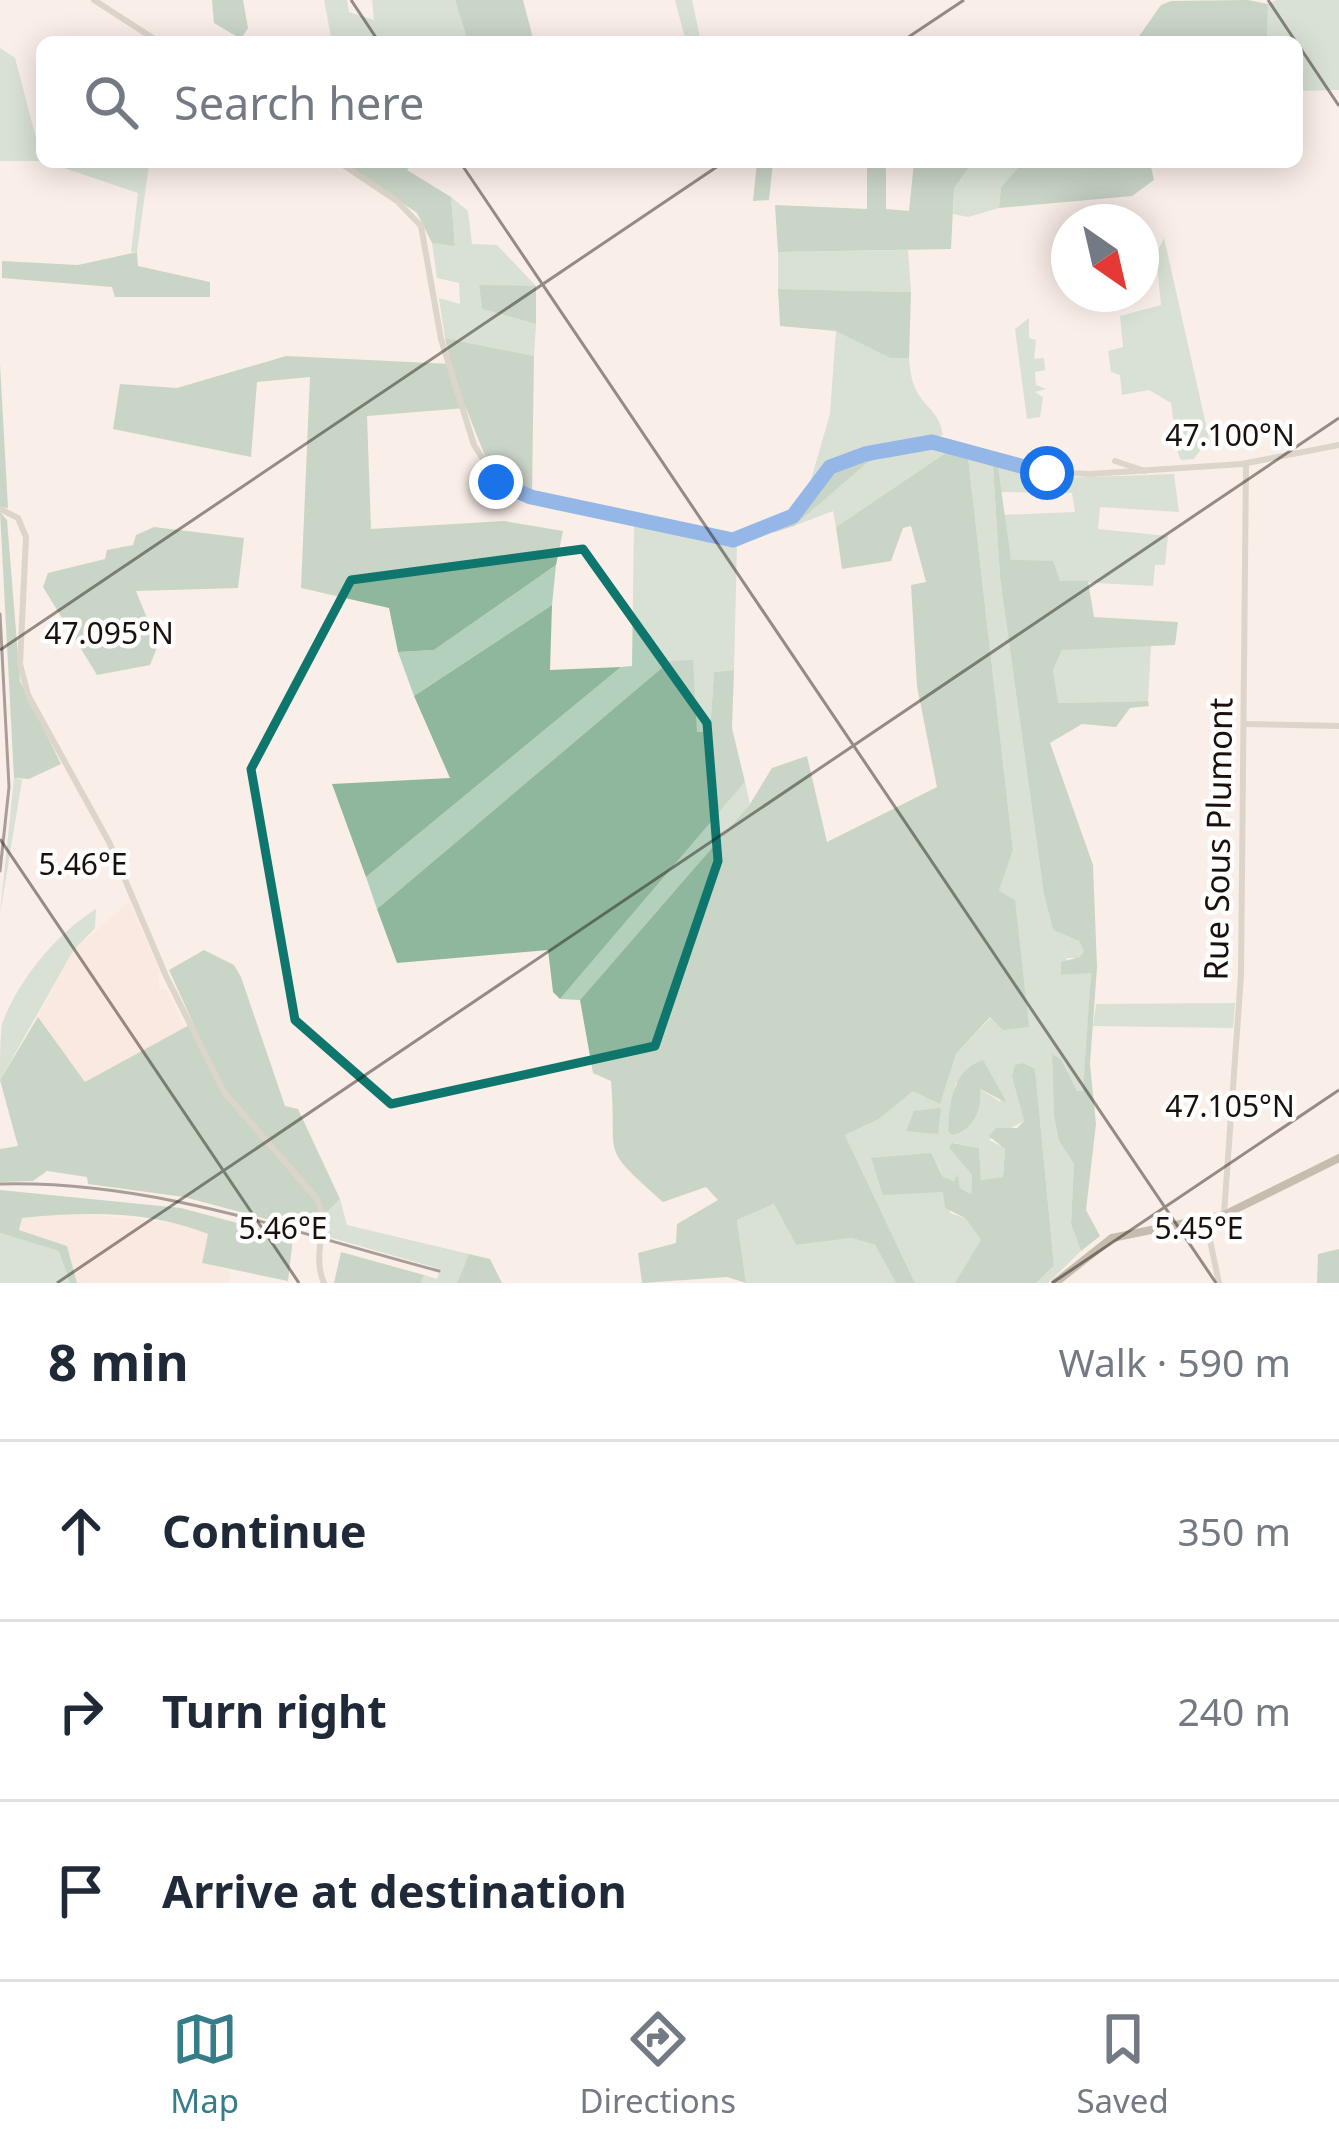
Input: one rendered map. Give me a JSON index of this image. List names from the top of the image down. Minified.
{"streets":{"street":["Rue Sous Plumont"]},"north":"bottom right","page":{"search":"Search here","heading":["8 min","Walk · 590 m"],"list":[["Continue","350 m"],["Turn right","240 m"],"Arrive at destination"],"nav":["Map","Directions","Saved"]},"coordinates":["47.100°N","47.095°N","5.46°E","47.105°N","5.45°E"]}
